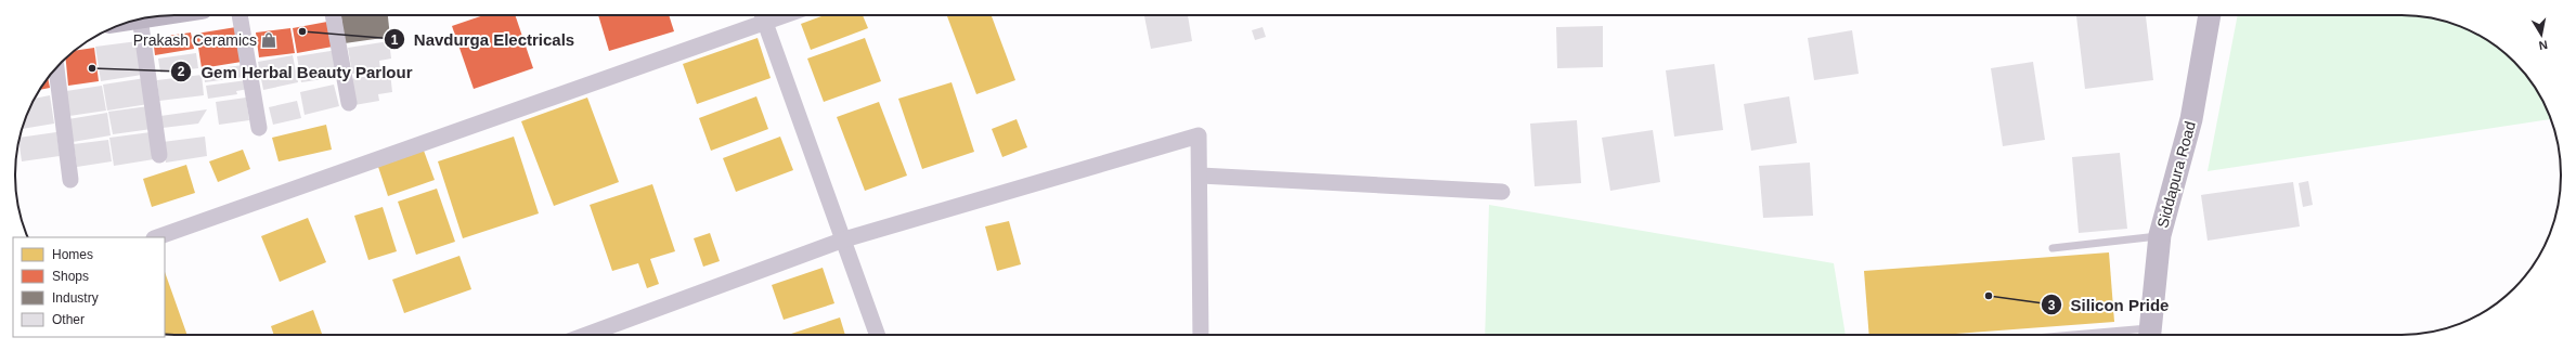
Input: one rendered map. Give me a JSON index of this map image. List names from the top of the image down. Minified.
{"streets":{"street":["Siddapura Road"]},"places":{"other":["Navdurga Electricals","Gem Herbal Beauty Parlour","Silicon Pride"],"shop":["Prakash Ceramics"]},"legend":["Homes","Shops","Industry","Other"],"north":"bottom"}
